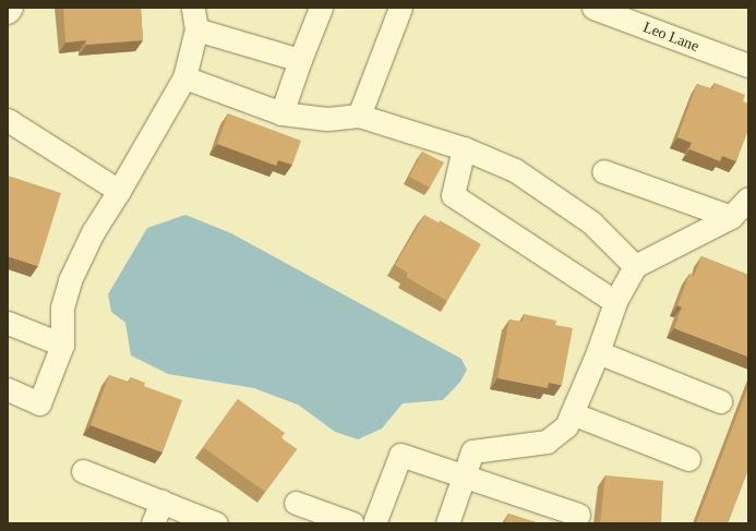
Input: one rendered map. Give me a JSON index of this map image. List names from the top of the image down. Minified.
{"streets":{"street":["Leo Lane"]}}
